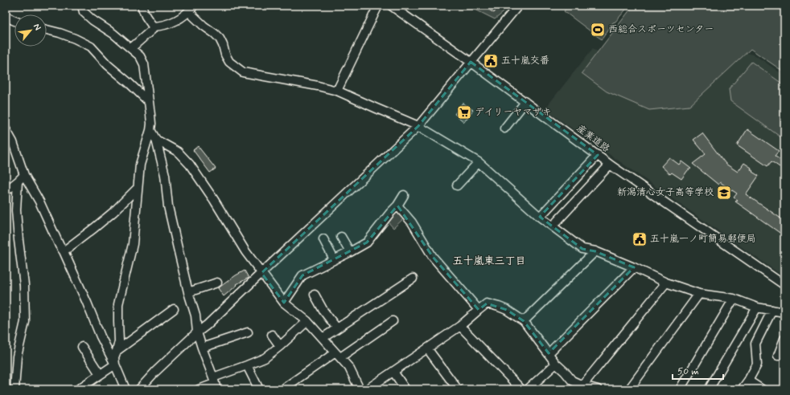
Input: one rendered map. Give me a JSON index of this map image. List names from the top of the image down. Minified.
{"streets":{"street":["産業道路"]},"districts":["五十嵐東三丁目"],"places":{"sports":["西総合スポーツセンター"],"public building":["五十嵐交番","五十嵐一ノ町簡易郵便局"],"supermarket":["デイリーヤマザキ"],"school or university":["新潟清心女子高等学校"]},"scale_bar":"50 m","north":"top right"}
